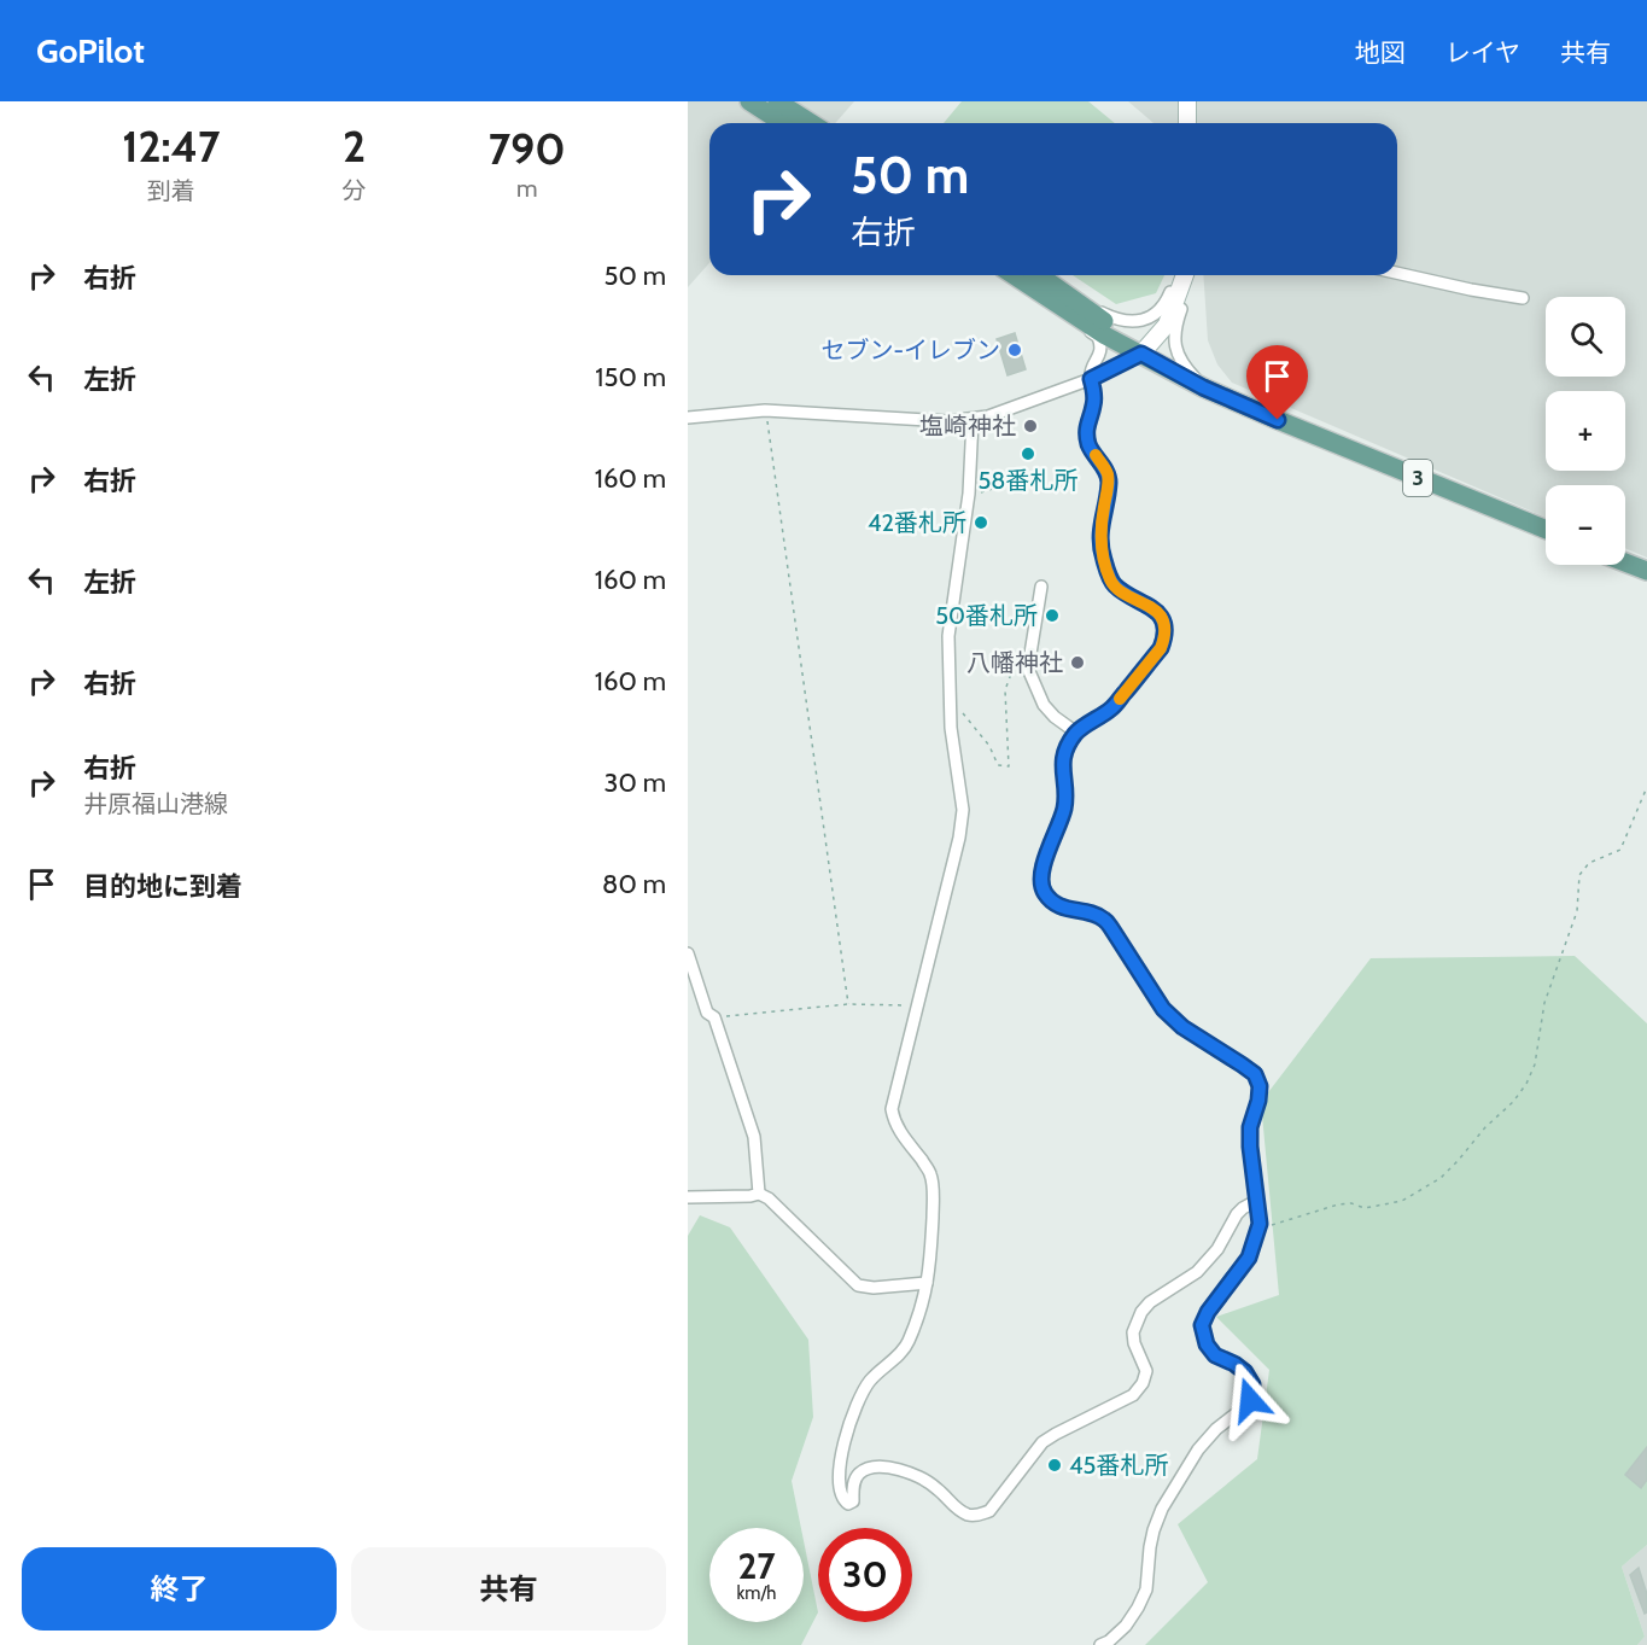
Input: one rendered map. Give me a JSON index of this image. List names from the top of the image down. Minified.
{"streets":{"main road":["3"]},"places":["セブン-イレブン","塩崎神社","58番札所","42番札所","50番札所","八幡神社","45番札所"],"page":{"header":"GoPilot","nav":["地図","レイヤ","共有"],"eta":["12:47","到着","2","分","790","m"],"turn":["50 m","右折"],"list":[{"name":"右折","value":"50 m"},{"name":"左折","value":"150 m"},{"name":"右折","value":"160 m"},{"name":"左折","value":"160 m"},{"name":"右折","value":"160 m"},{"name":"右折","note":"井原福山港線","value":"30 m"},{"name":"目的地に到着","value":"80 m"}],"map_buttons":["+","−"],"speed":"27 km/h","limit":"30","buttons":["終了","共有"]}}
